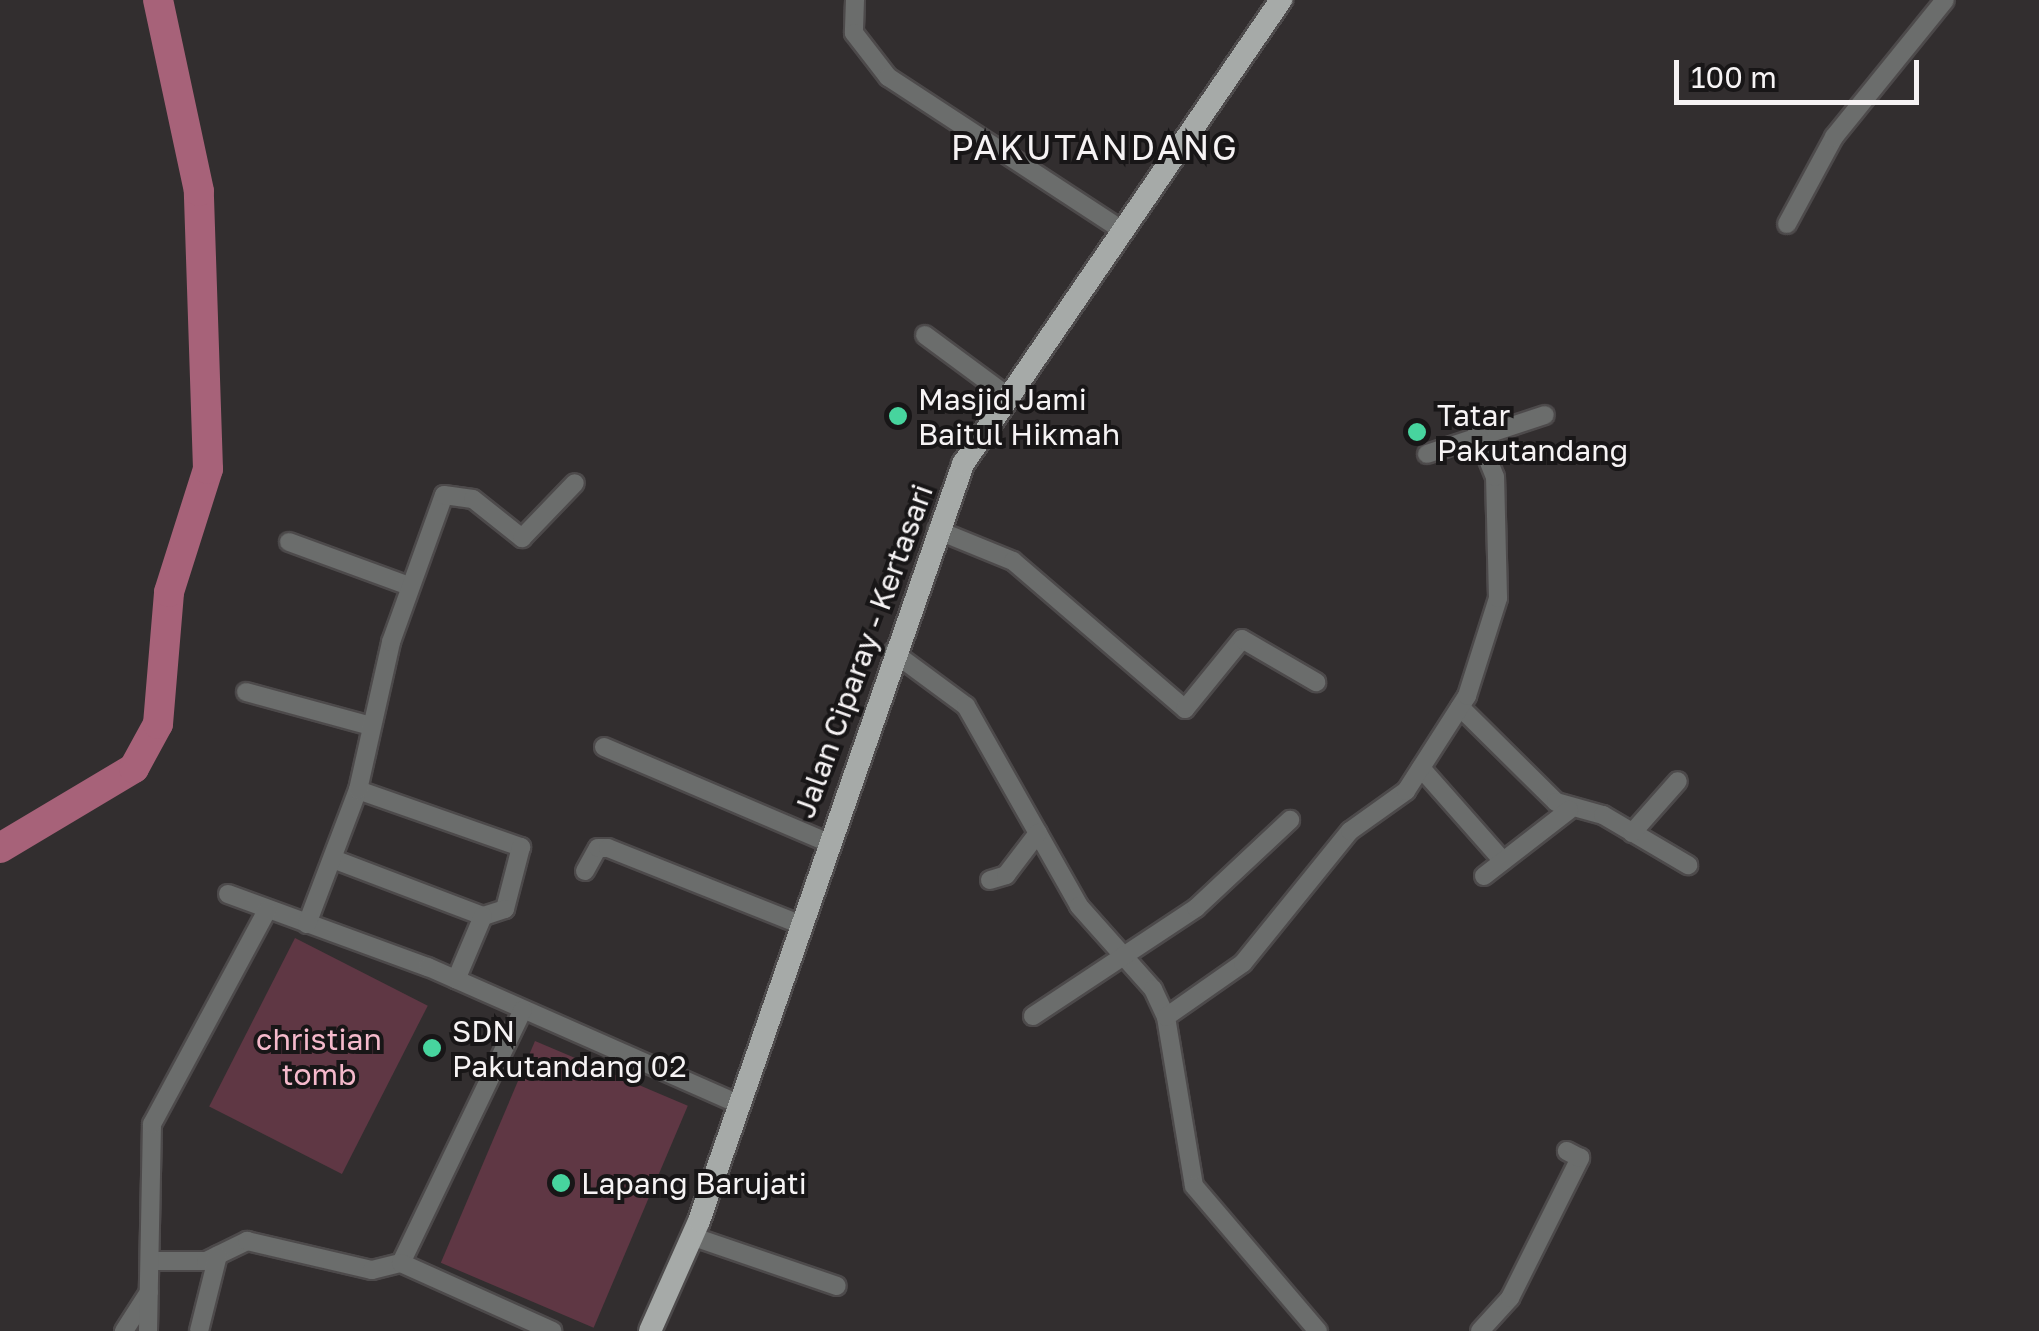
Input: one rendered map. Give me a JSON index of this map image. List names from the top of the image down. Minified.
{"streets":{"main road":["Jalan Ciparay - Kertasari"]},"districts":["PAKUTANDANG"],"parks":["christian tomb"],"places":["Masjid Jami Baitul Hikmah","Tatar Pakutandang","SDN Pakutandang 02","Lapang Barujati"],"scale_bar":"100 m"}
